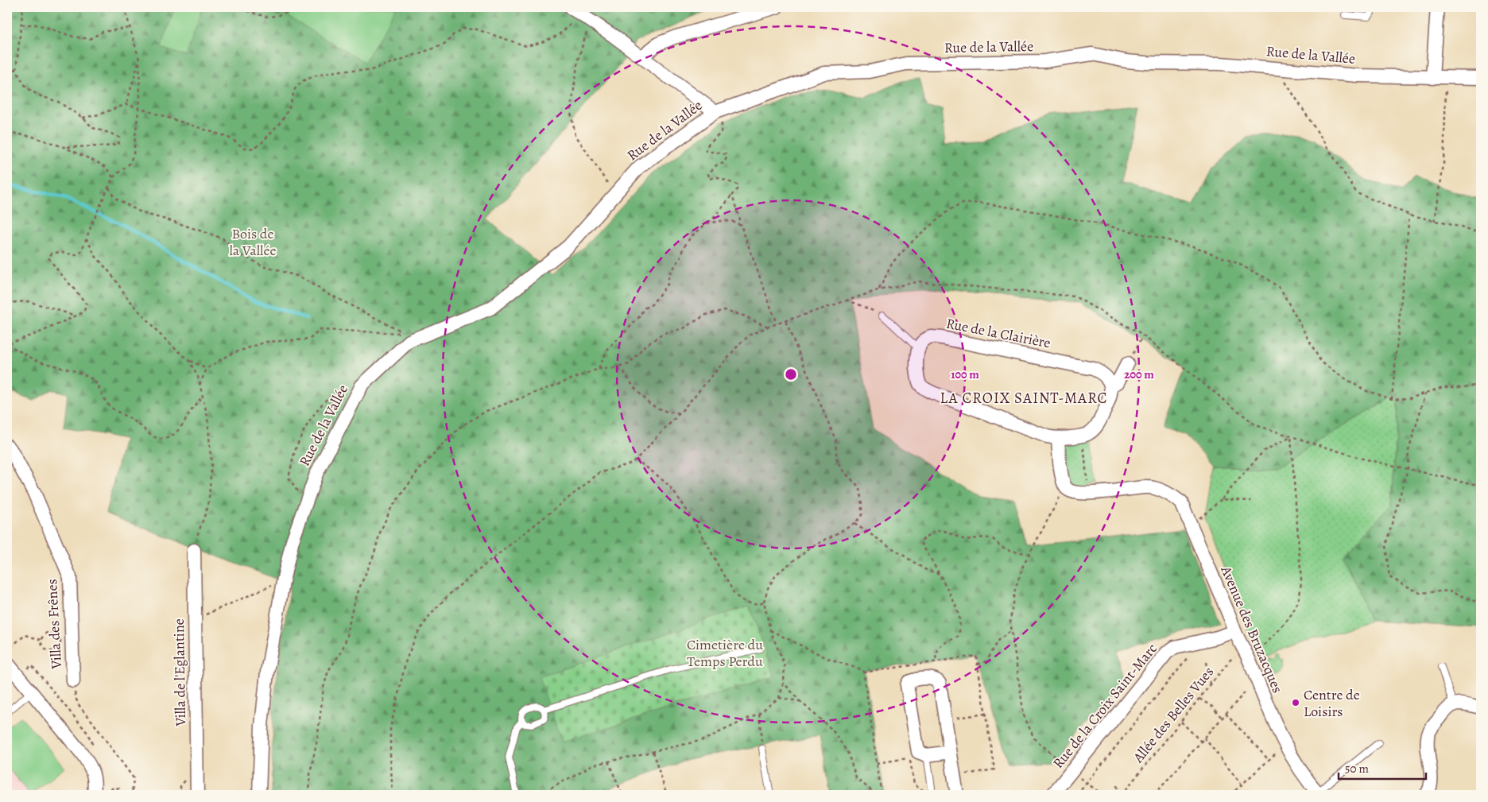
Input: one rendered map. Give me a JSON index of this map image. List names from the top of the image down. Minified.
{"streets":{"street":["Rue de la Vallée","Rue de la Clairière","Villa des Frênes","Avenue des Bruzacques","Villa de l'Eglantine","Rue de la Croix Saint-Marc"],"path":["Allée des Belles Vues"]},"crossings":[["Avenue des Bruzacques","Rue de la Croix Saint-Marc"],["Avenue des Bruzacques","Allée des Belles Vues"]],"districts":["LA CROIX SAINT-MARC"],"parks":["Bois de la Vallée","Cimetière du Temps Perdu"],"places":["Centre de Loisirs"],"scale_bar":"50 m","rings":["100 m","200 m"]}
